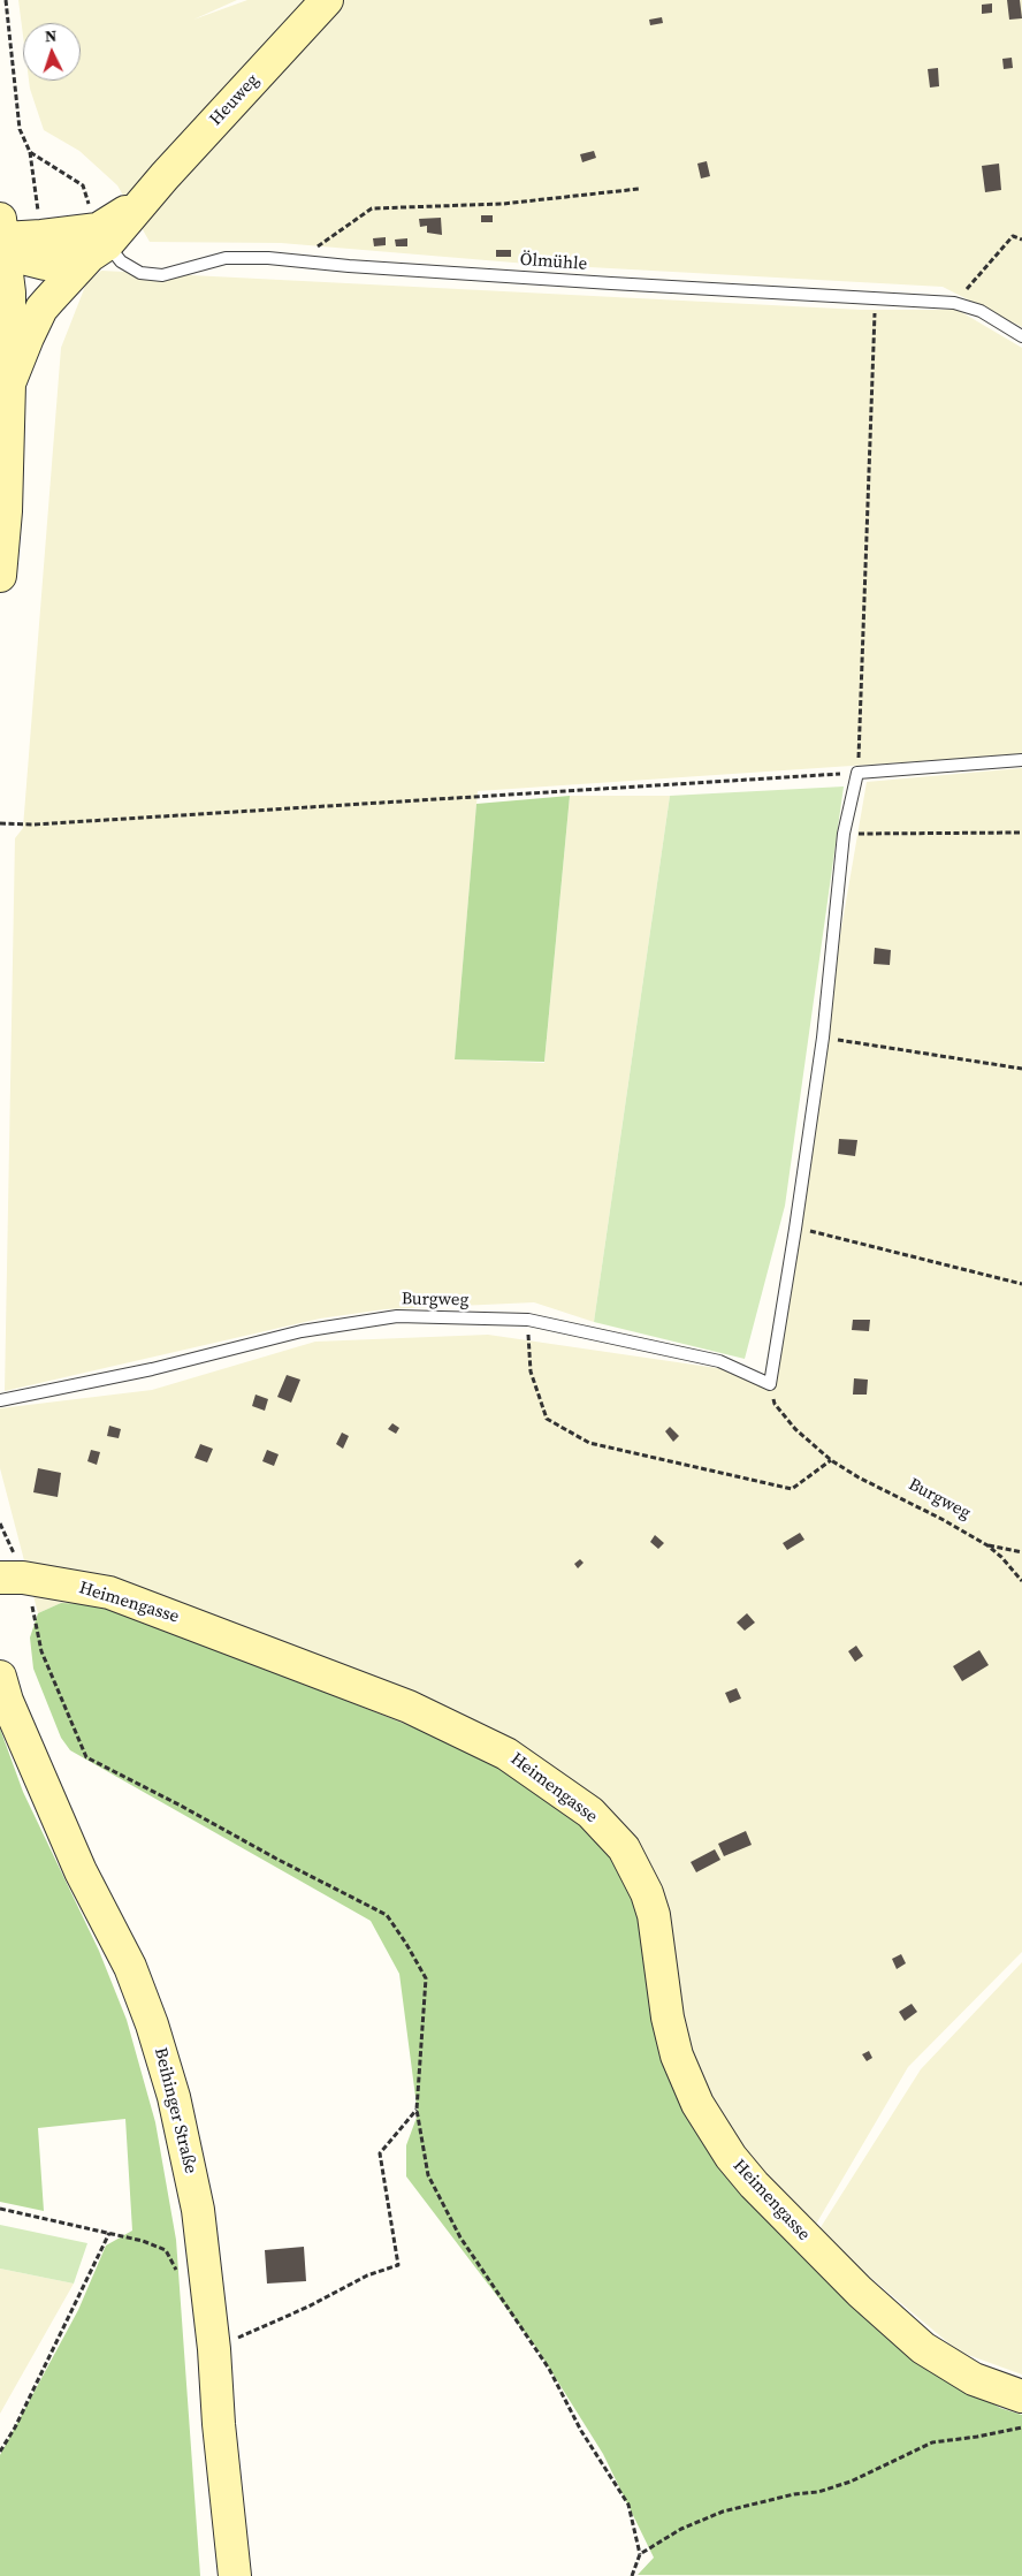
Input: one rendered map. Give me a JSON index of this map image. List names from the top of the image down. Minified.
{"streets":{"street":["Heuweg","Heimengasse","Beihinger Straße"],"lane":["Ölmühle","Burgweg"]},"crossings":[["Heuweg","Ölmühle"]],"north":"top"}
